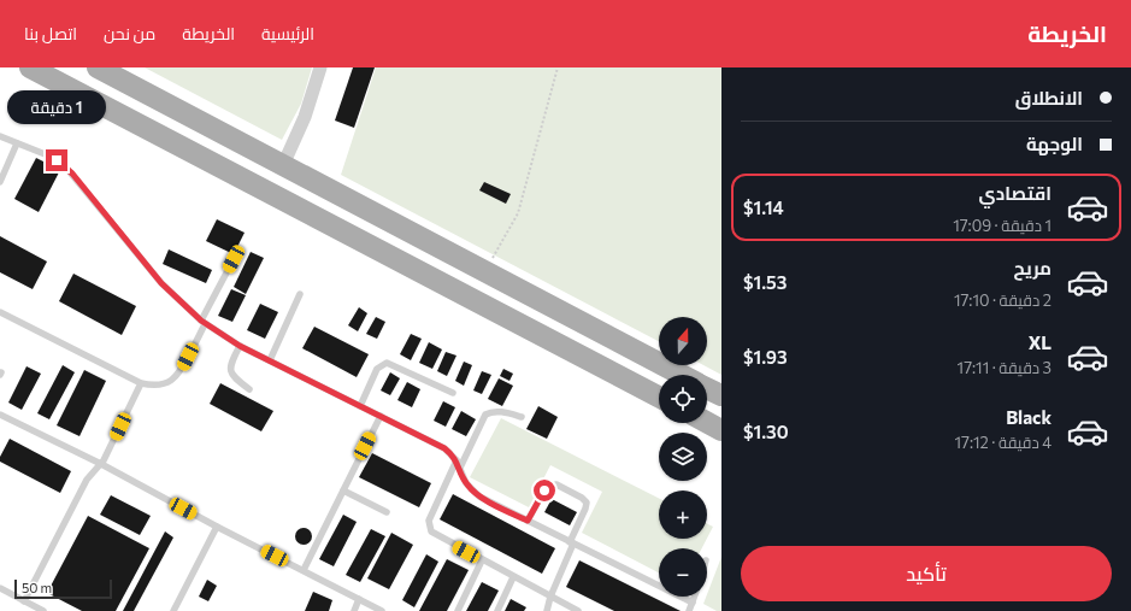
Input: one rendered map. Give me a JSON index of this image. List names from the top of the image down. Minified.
{"scale_bar":"50 m","north":"top","page":{"header":"الخريطة","nav":["الرئيسية","الخريطة","من نحن","اتصل بنا"],"banner":["الانطلاق","الوجهة"],"bubble":"1 دقيقة","list":[{"name":"اقتصادي","note":"1 دقيقة · 17:09","value":"$1.14"},{"name":"مريح","note":"2 دقيقة · 17:10","value":"$1.53"},{"name":"XL","note":"3 دقيقة · 17:11","value":"$1.93"},{"name":"Black","note":"4 دقيقة · 17:12","value":"$1.30"}],"map_buttons":["+","−"],"buttons":"تأكيد","scale":"50 m"}}
